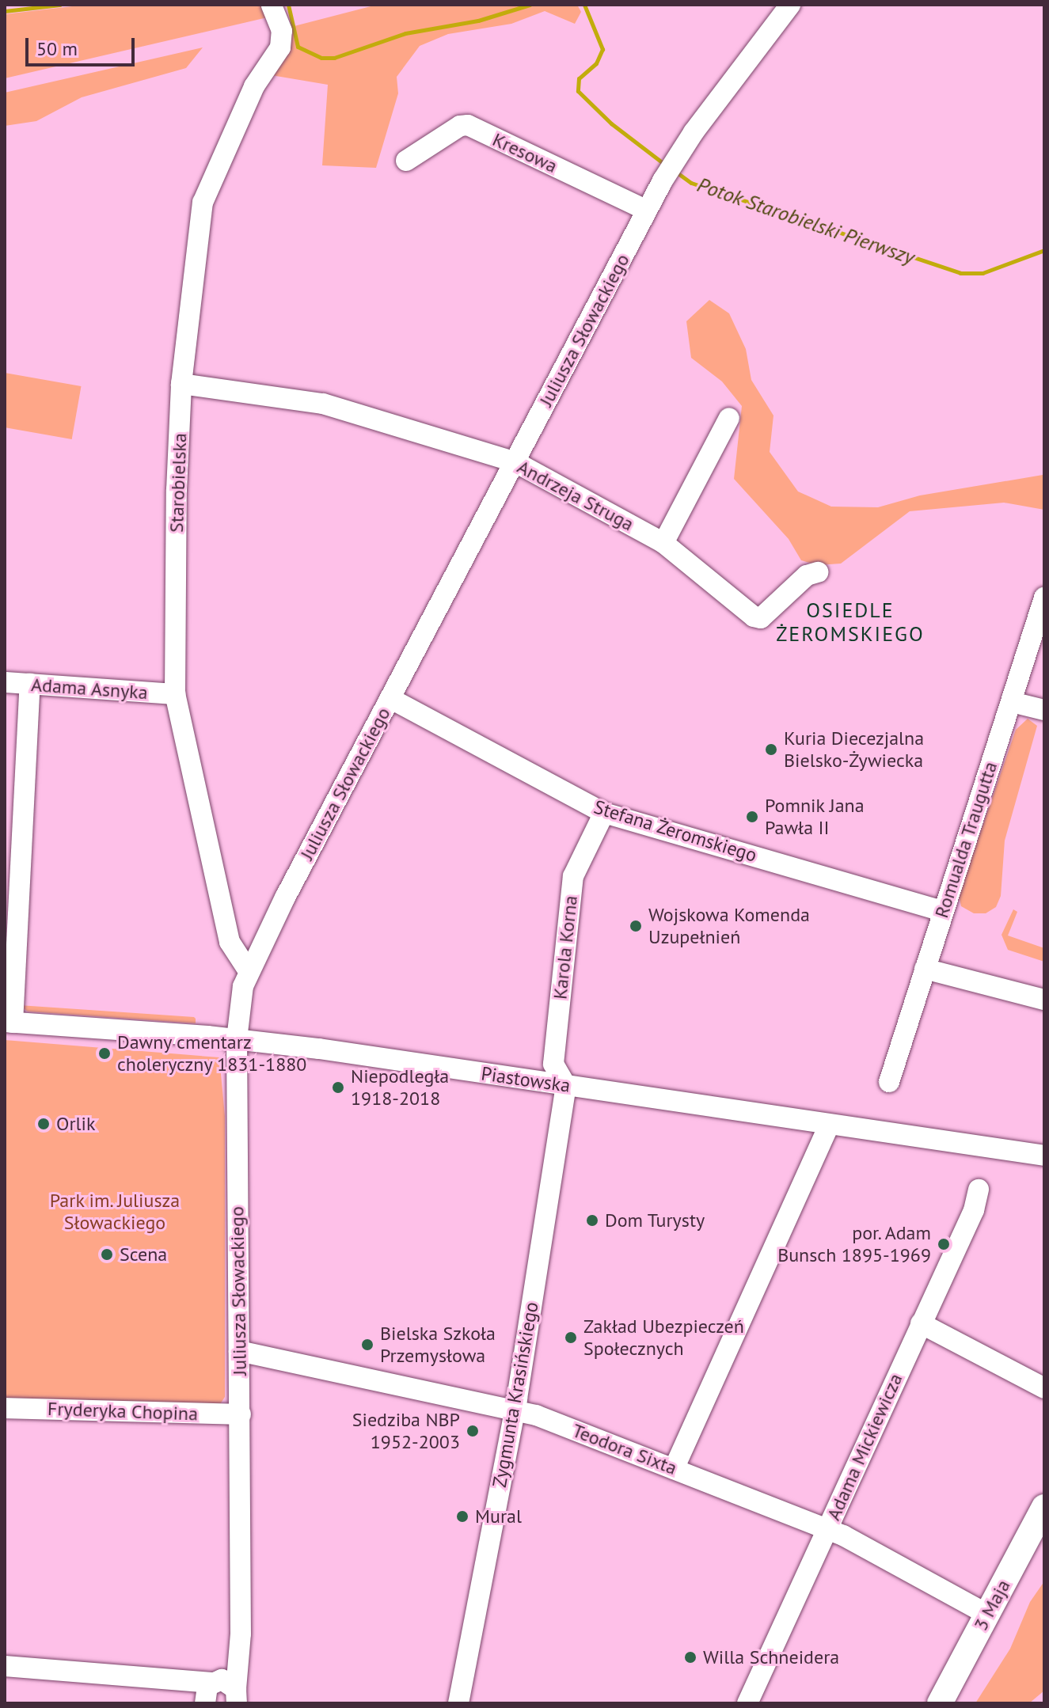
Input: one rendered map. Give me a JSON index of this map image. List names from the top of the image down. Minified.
{"streets":{"main road":["3 Maja"],"street":["Kresowa","Juliusza Słowackiego","Starobielska","Andrzeja Struga","Adama Asnyka","Stefana Żeromskiego","Romualda Traugutta","Karola Korna","Piastowska","Zygmunta Krasińskiego","Fryderyka Chopina","Adama Mickiewicza","Teodora Sixta"]},"crossings":[["Kresowa","Juliusza Słowackiego"],["Juliusza Słowackiego","Starobielska"],["Juliusza Słowackiego","Andrzeja Struga"],["Juliusza Słowackiego","Stefana Żeromskiego"],["Juliusza Słowackiego","Piastowska"],["Juliusza Słowackiego","Fryderyka Chopina"],["Juliusza Słowackiego","Teodora Sixta"],["Starobielska","Andrzeja Struga"],["Starobielska","Adama Asnyka"],["Stefana Żeromskiego","Romualda Traugutta"],["Stefana Żeromskiego","Karola Korna"],["Karola Korna","Piastowska"],["Karola Korna","Zygmunta Krasińskiego"],["Piastowska","Zygmunta Krasińskiego"],["Zygmunta Krasińskiego","Teodora Sixta"],["Adama Mickiewicza","Teodora Sixta"],["Teodora Sixta","3 Maja"]],"districts":["OSIEDLE ŻEROMSKIEGO"],"water":["Potok Starobielski Pierwszy"],"parks":["Park im. Juliusza Słowackiego"],"places":["Kuria Diecezjalna Bielsko-Żywiecka","Pomnik Jana Pawła II","Wojskowa Komenda Uzupełnień","Dawny cmentarz choleryczny 1831-1880","Niepodległa 1918-2018","Orlik","Dom Turysty","por. Adam Bunsch 1895-1969","Scena","Zakład Ubezpieczeń Społecznych","Bielska Szkoła Przemysłowa","Siedziba NBP 1952-2003","Mural","Willa Schneidera"],"scale_bar":"50 m"}
